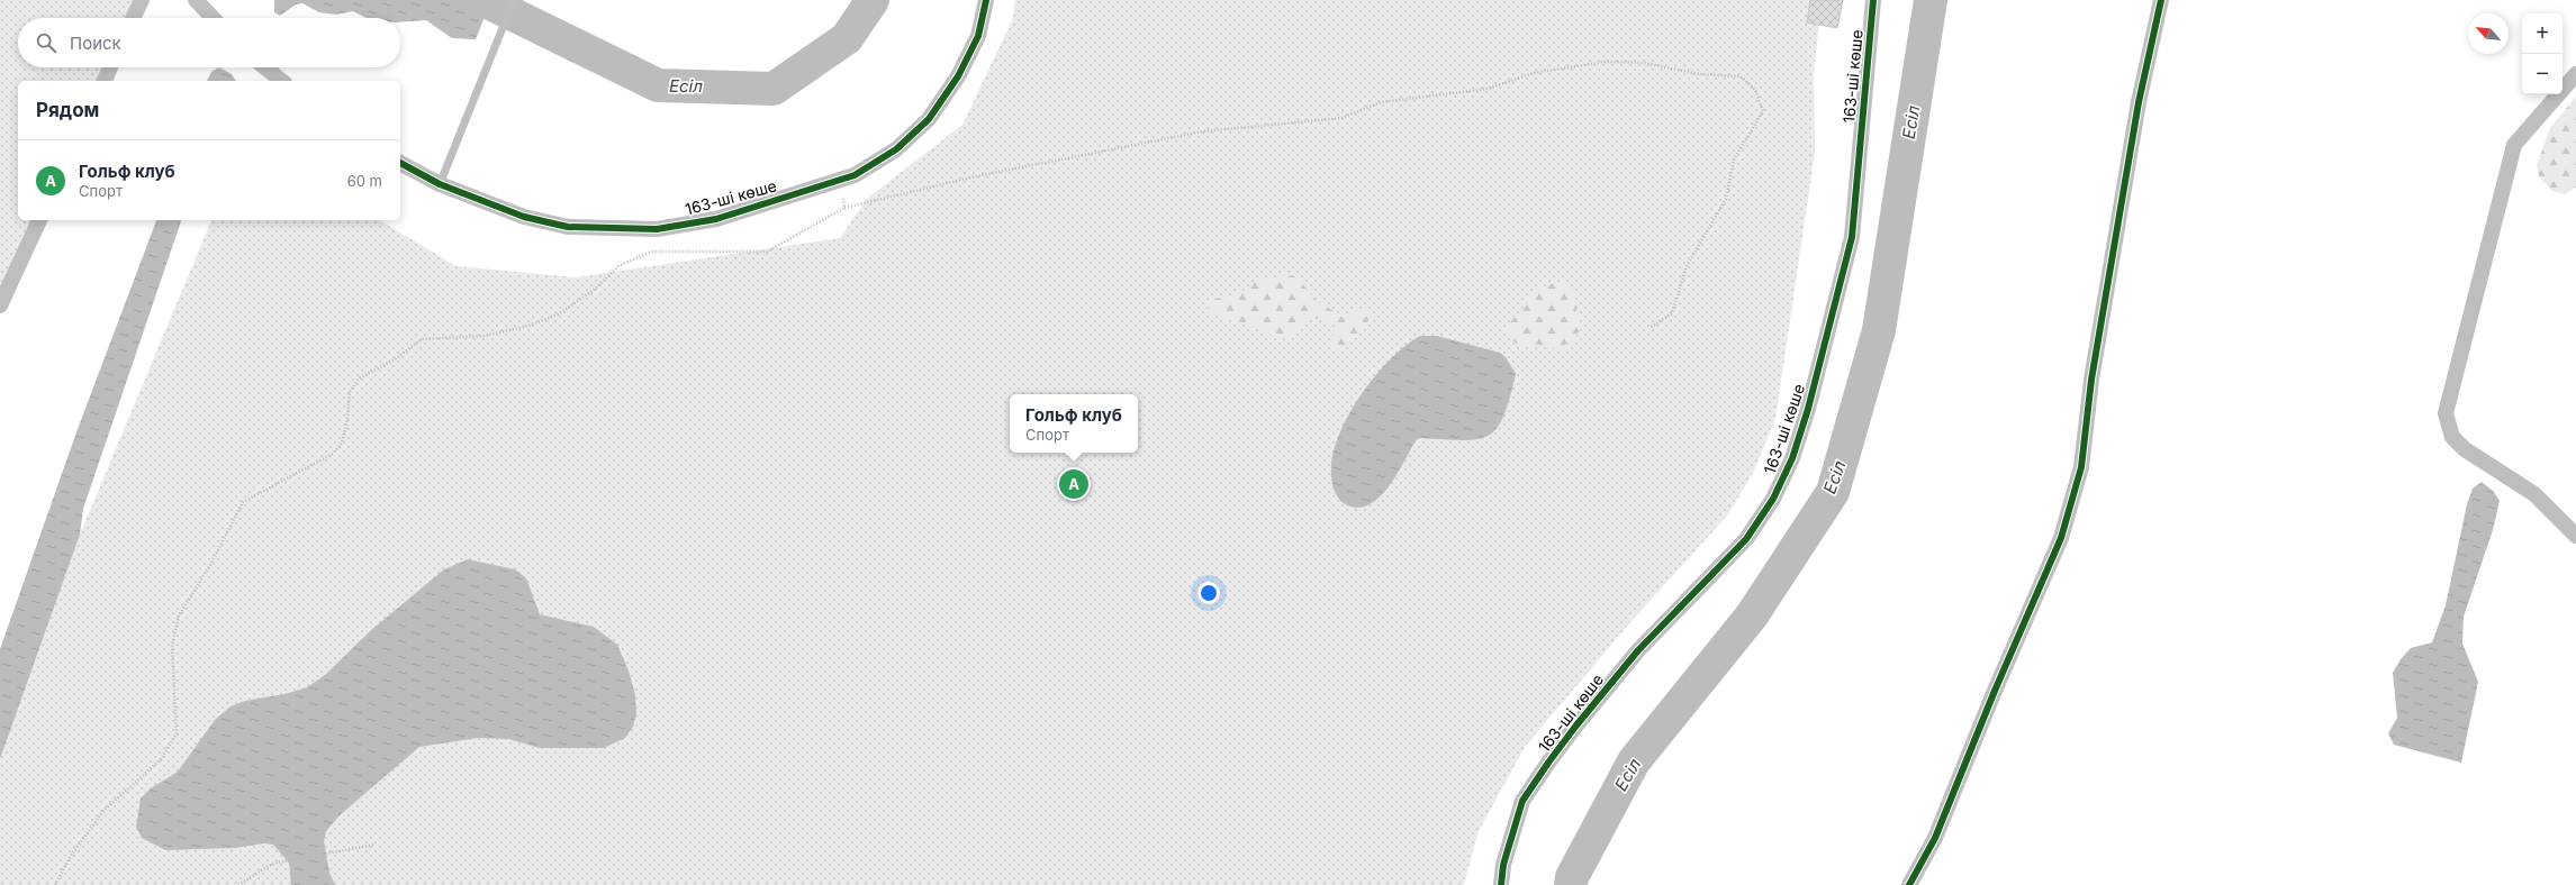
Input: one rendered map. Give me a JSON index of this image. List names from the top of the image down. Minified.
{"streets":{"street":["163-ші көше"]},"water":["Есіл"],"north":"top left","page":{"map_buttons":["+","−"],"search":"Поиск","heading":"Рядом","list":[{"mark":"A","name":"Гольф клуб","note":"Спорт","value":"60 m"}],"popup":["Гольф клуб","Спорт"],"pins":"A"}}
